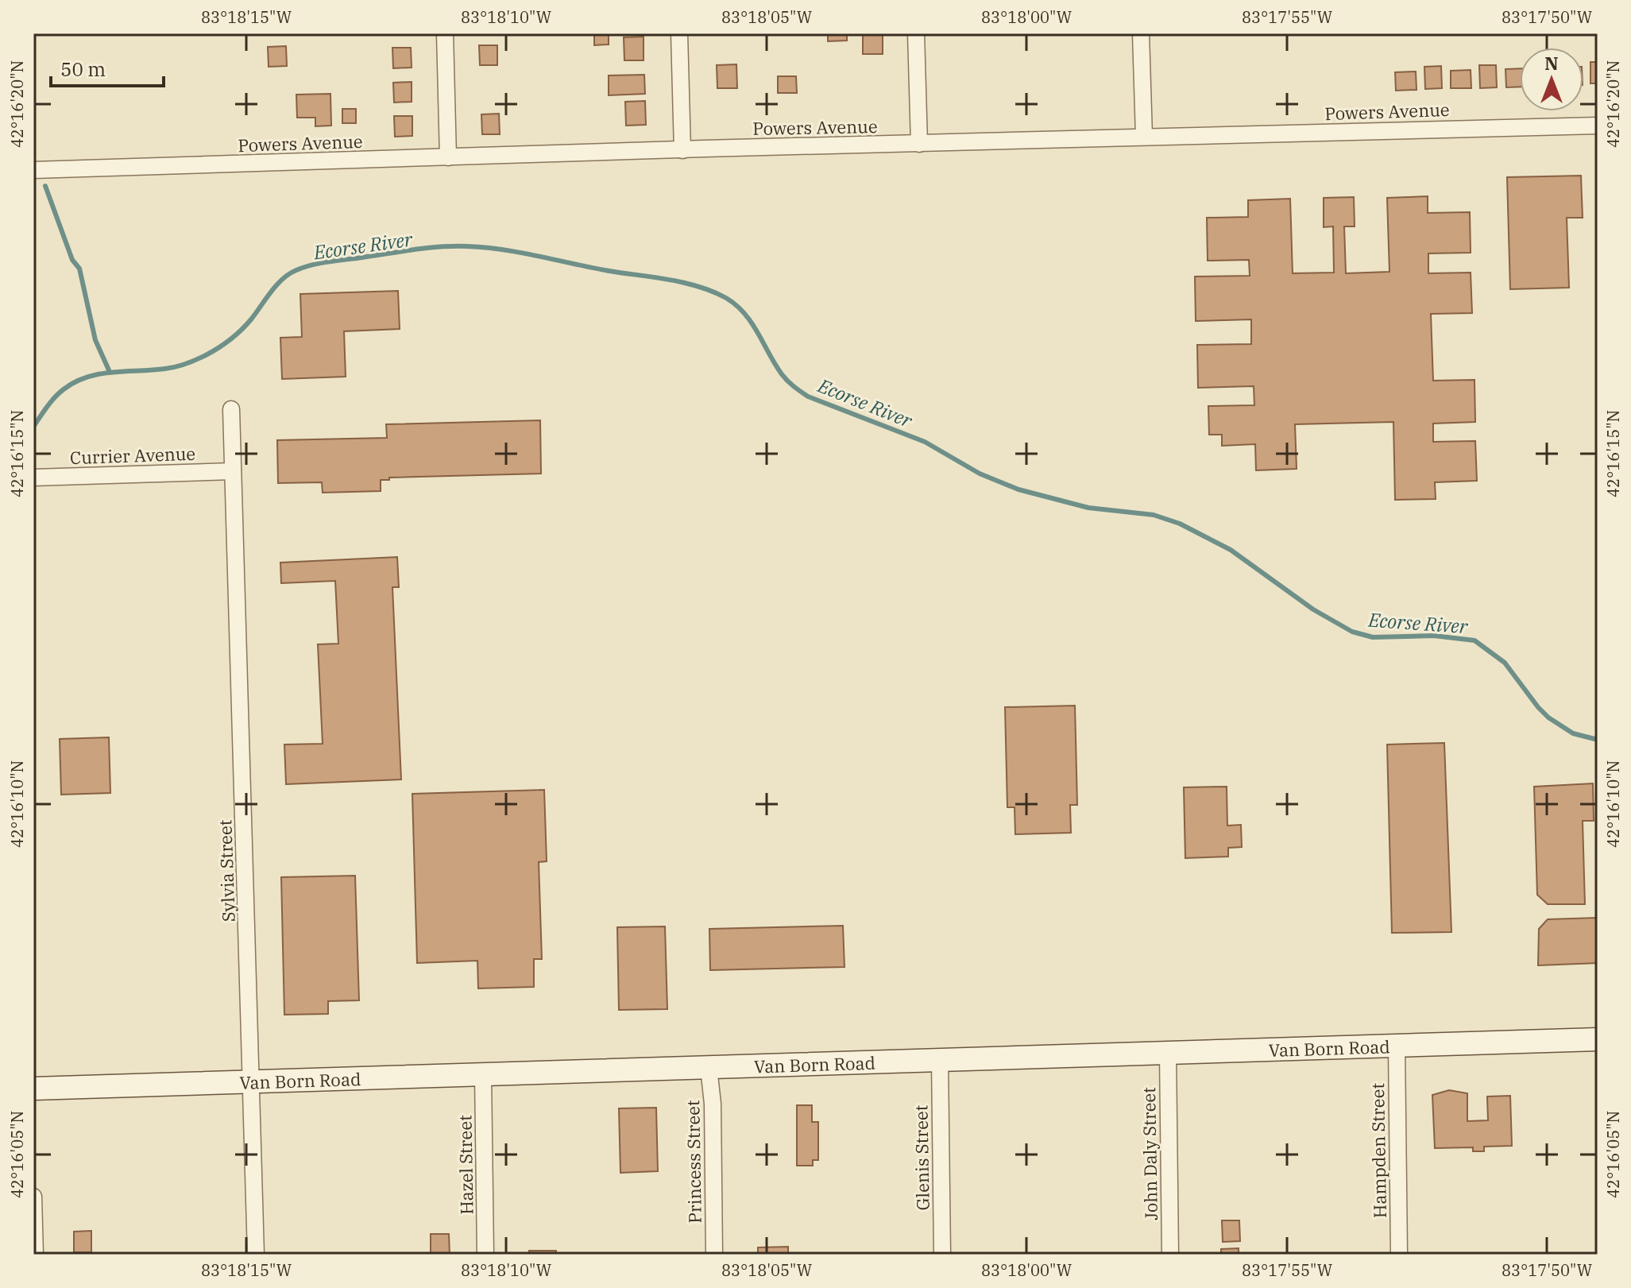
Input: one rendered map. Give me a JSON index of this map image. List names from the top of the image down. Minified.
{"streets":{"main road":["Van Born Road"],"street":["Powers Avenue","Currier Avenue","Sylvia Street","Hampden Street","John Daly Street","Glenis Street","Princess Street","Hazel Street"]},"crossings":[["Currier Avenue","Sylvia Street"],["Sylvia Street","Van Born Road"],["Van Born Road","Hampden Street"],["Van Born Road","John Daly Street"],["Van Born Road","Glenis Street"],["Van Born Road","Princess Street"],["Van Born Road","Hazel Street"]],"water":["Ecorse River"],"scale_bar":"50 m","north":"top","coordinates":["83°18'15\"W","83°18'10\"W","83°18'05\"W","83°18'00\"W","83°17'55\"W","83°17'50\"W","42°16'20\"N","42°16'15\"N","42°16'10\"N","42°16'05\"N"]}
